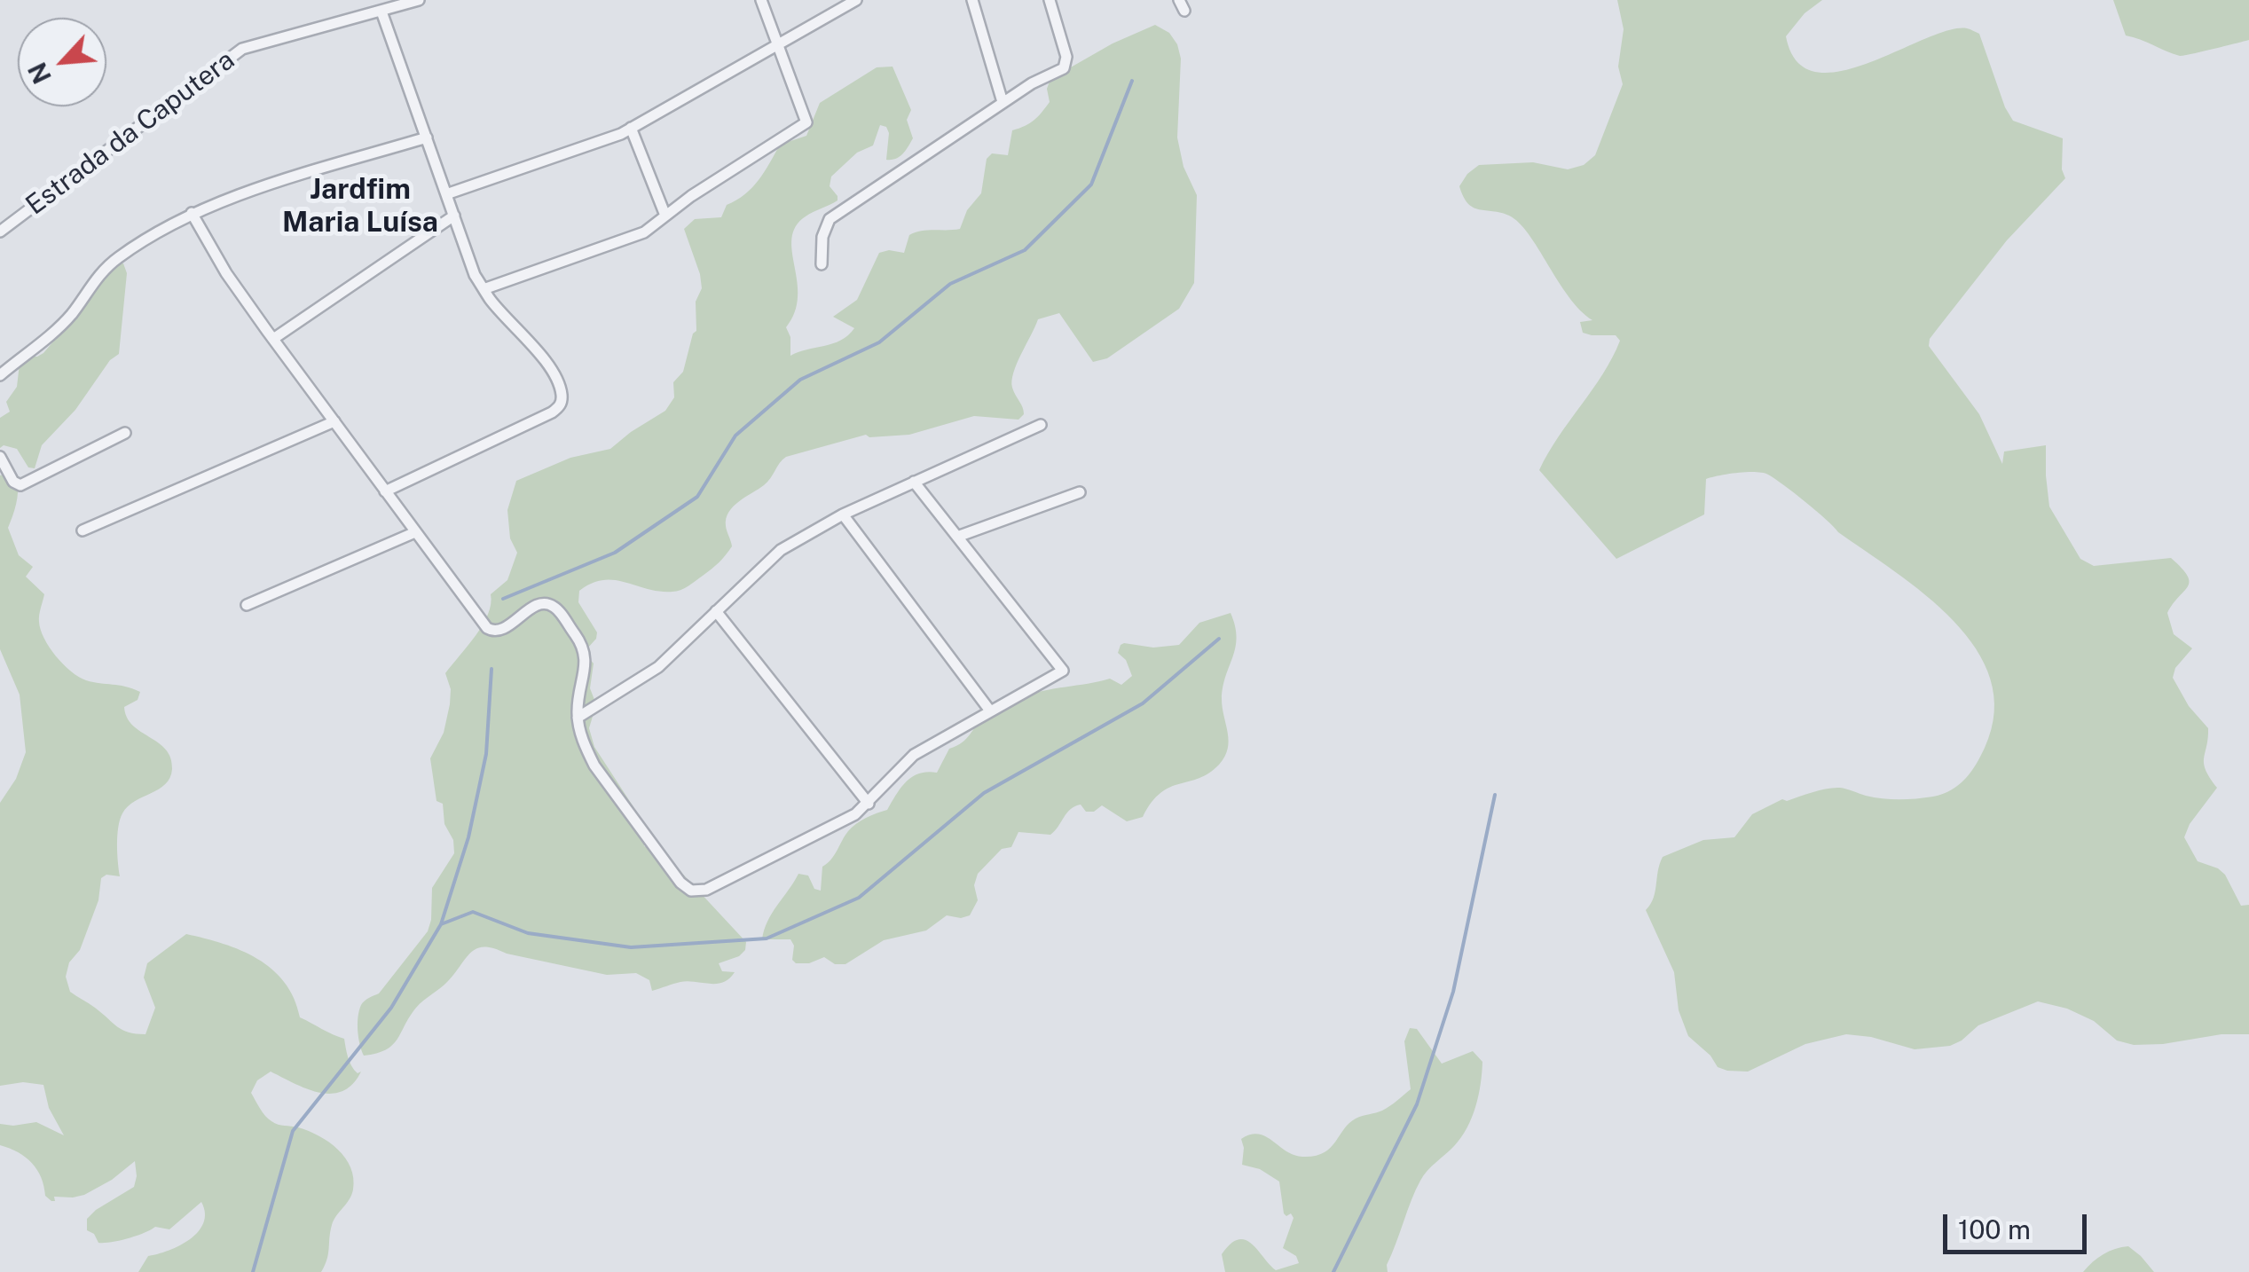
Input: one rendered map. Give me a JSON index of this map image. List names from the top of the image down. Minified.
{"streets":{"street":["Estrada da Caputera"]},"districts":["Jardfim Maria Luísa"],"scale_bar":"100 m","north":"bottom left"}
